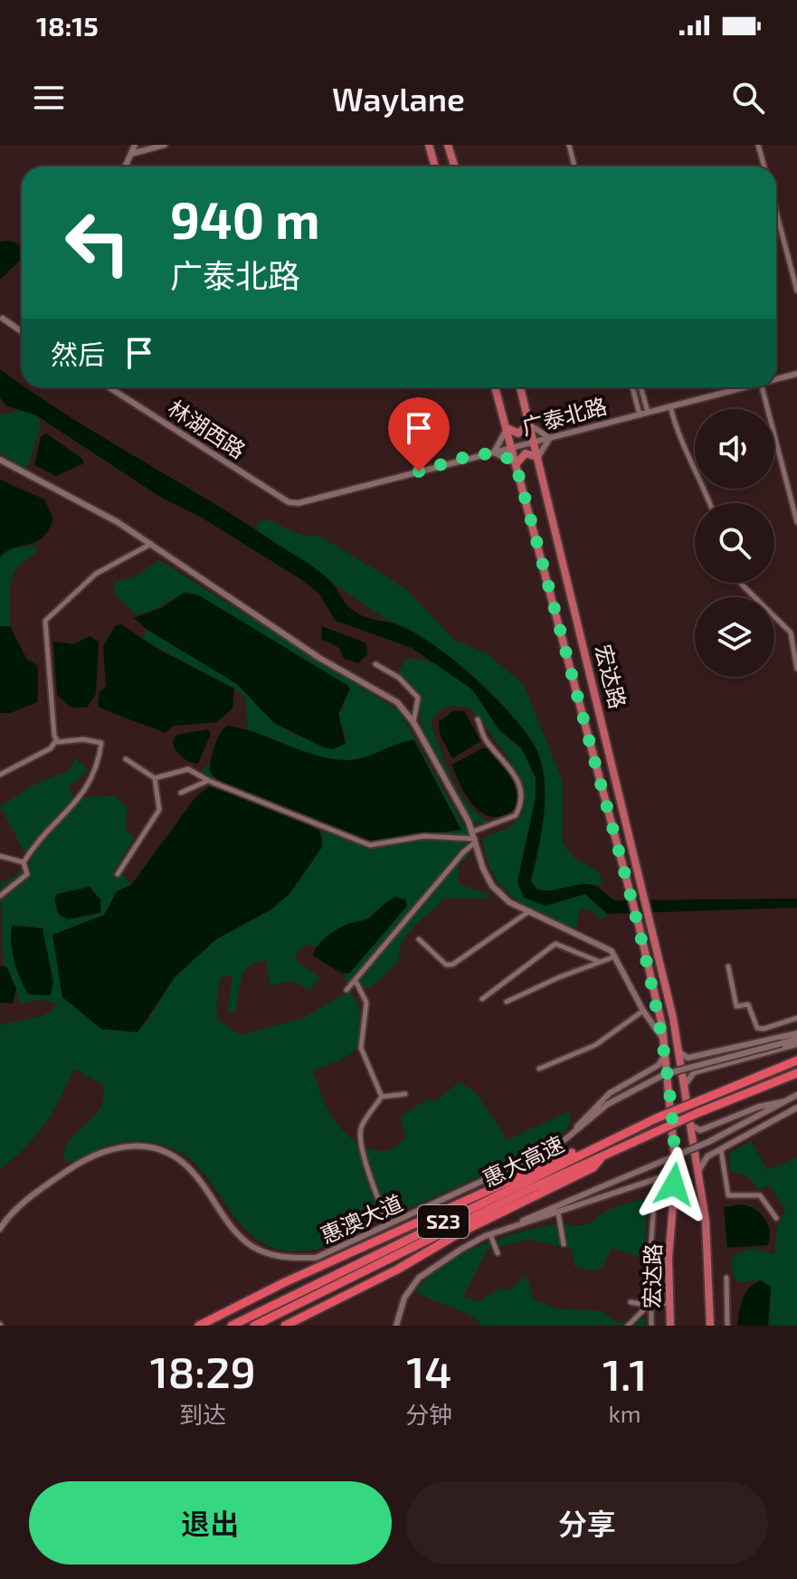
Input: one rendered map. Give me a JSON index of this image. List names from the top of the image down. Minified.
{"streets":{"highway":["惠大高速","S23"],"main road":["宏达路"],"street":["广泰北路","林湖西路","惠澳大道"]},"crossings":[["广泰北路","林湖西路"],["广泰北路","宏达路"]],"page":{"status":"18:15","header":"Waylane","turn":["940 m","广泰北路"],"then":"然后","eta":["18:29","到达","14","分钟","1.1","km"],"buttons":["退出","分享"]}}
